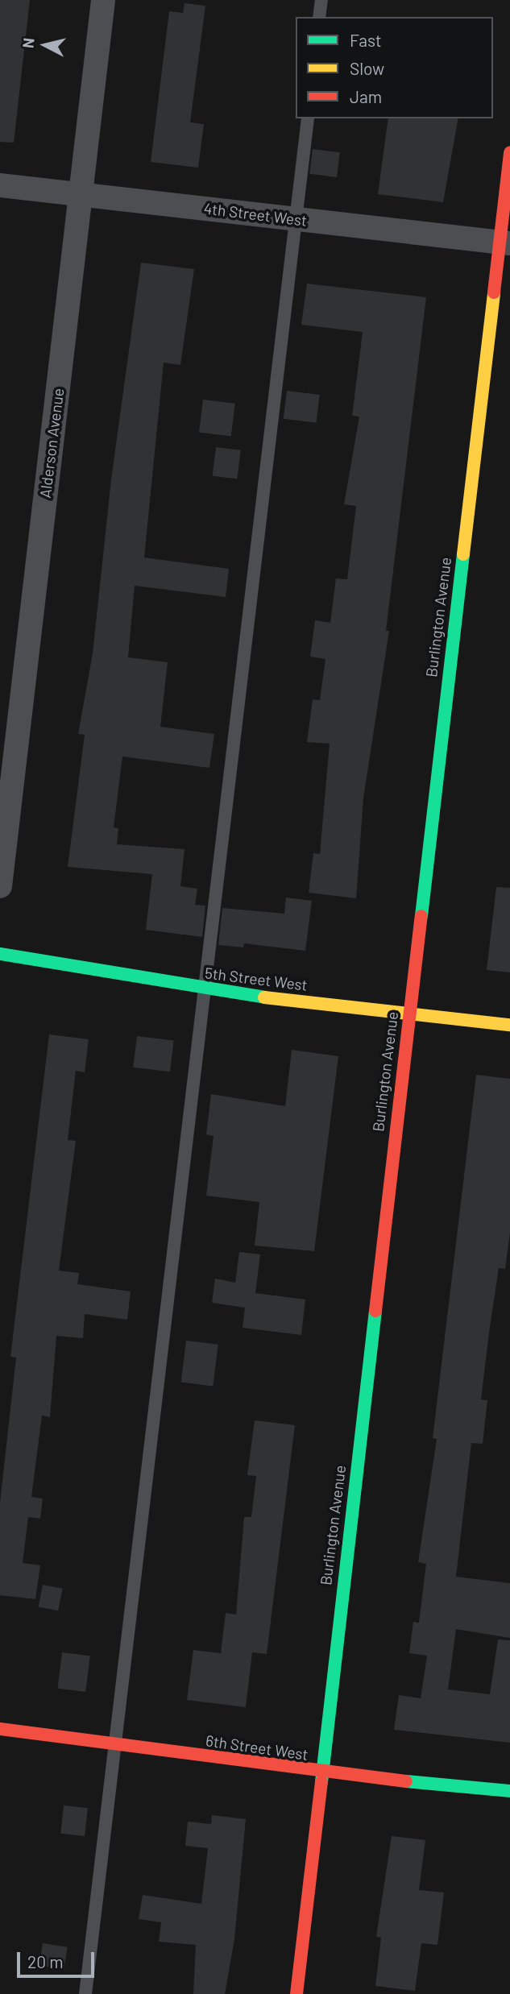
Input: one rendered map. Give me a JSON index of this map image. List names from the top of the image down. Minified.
{"streets":{"street":["4th Street West","Alderson Avenue","Burlington Avenue","5th Street West","6th Street West"]},"crossings":[["4th Street West","Alderson Avenue"],["4th Street West","Burlington Avenue"],["Burlington Avenue","5th Street West"],["Burlington Avenue","6th Street West"]],"legend":["Fast","Slow","Jam"],"scale_bar":"20 m","north":"left"}
